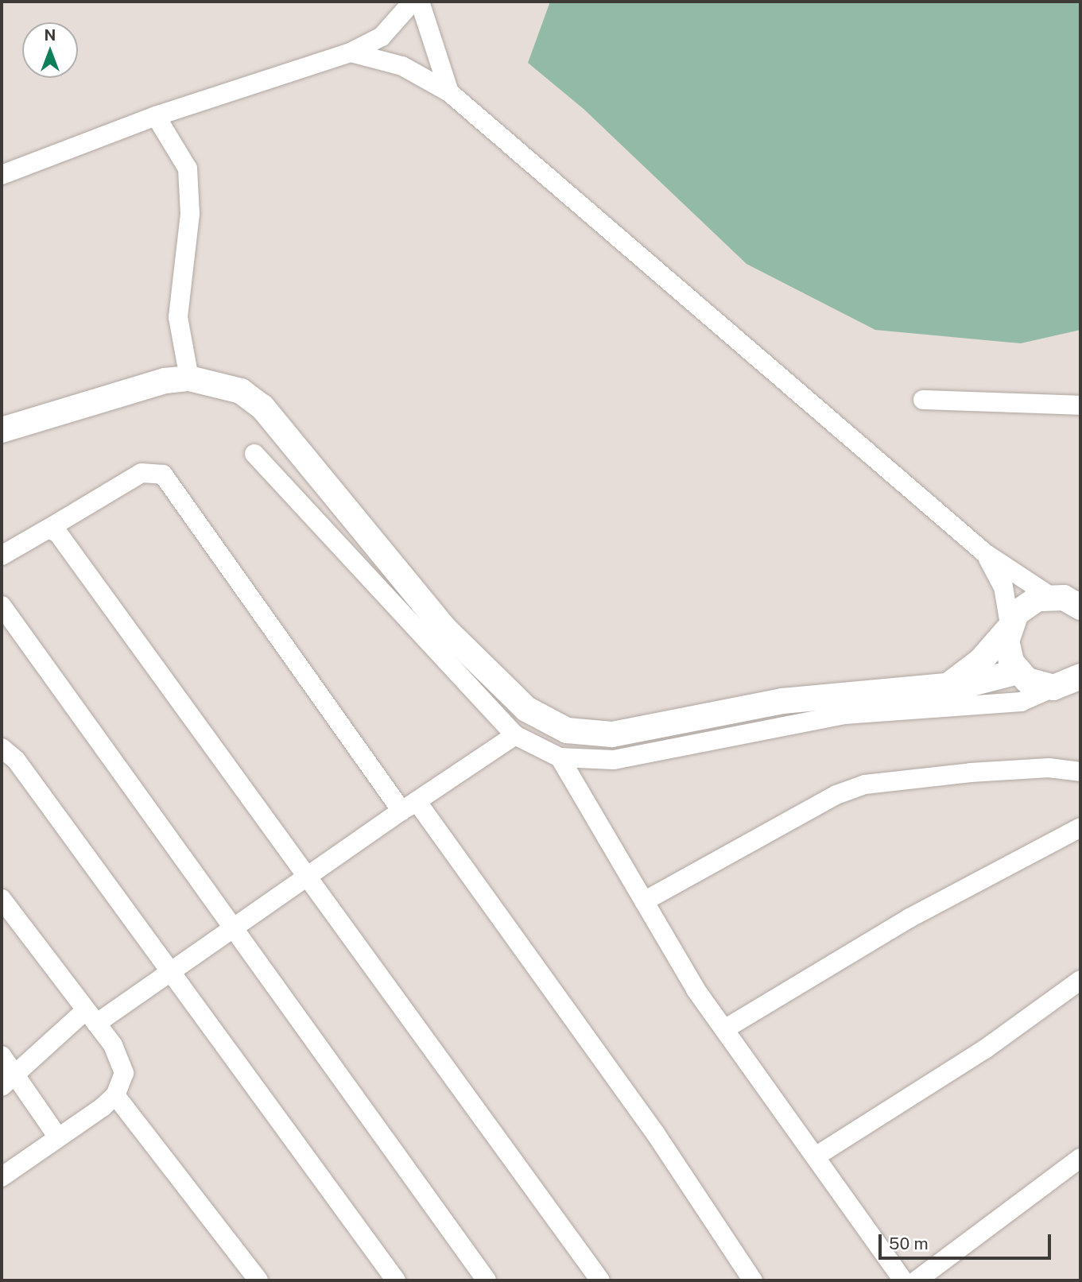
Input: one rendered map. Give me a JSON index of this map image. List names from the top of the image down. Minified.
{"scale_bar":"50 m","north":"top"}
